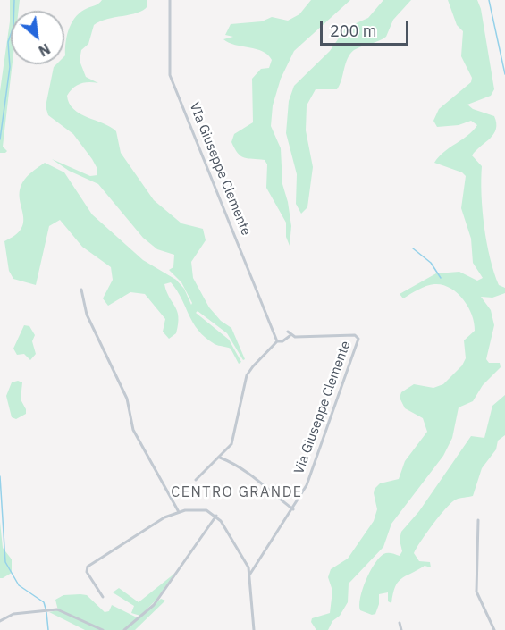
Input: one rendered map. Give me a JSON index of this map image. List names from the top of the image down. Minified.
{"streets":{"street":["VIa Giuseppe Clemente","Via Giuseppe Clemente"]},"crossings":[["VIa Giuseppe Clemente","Via Giuseppe Clemente"]],"districts":["CENTRO GRANDE"],"scale_bar":"200 m","north":"bottom right"}
